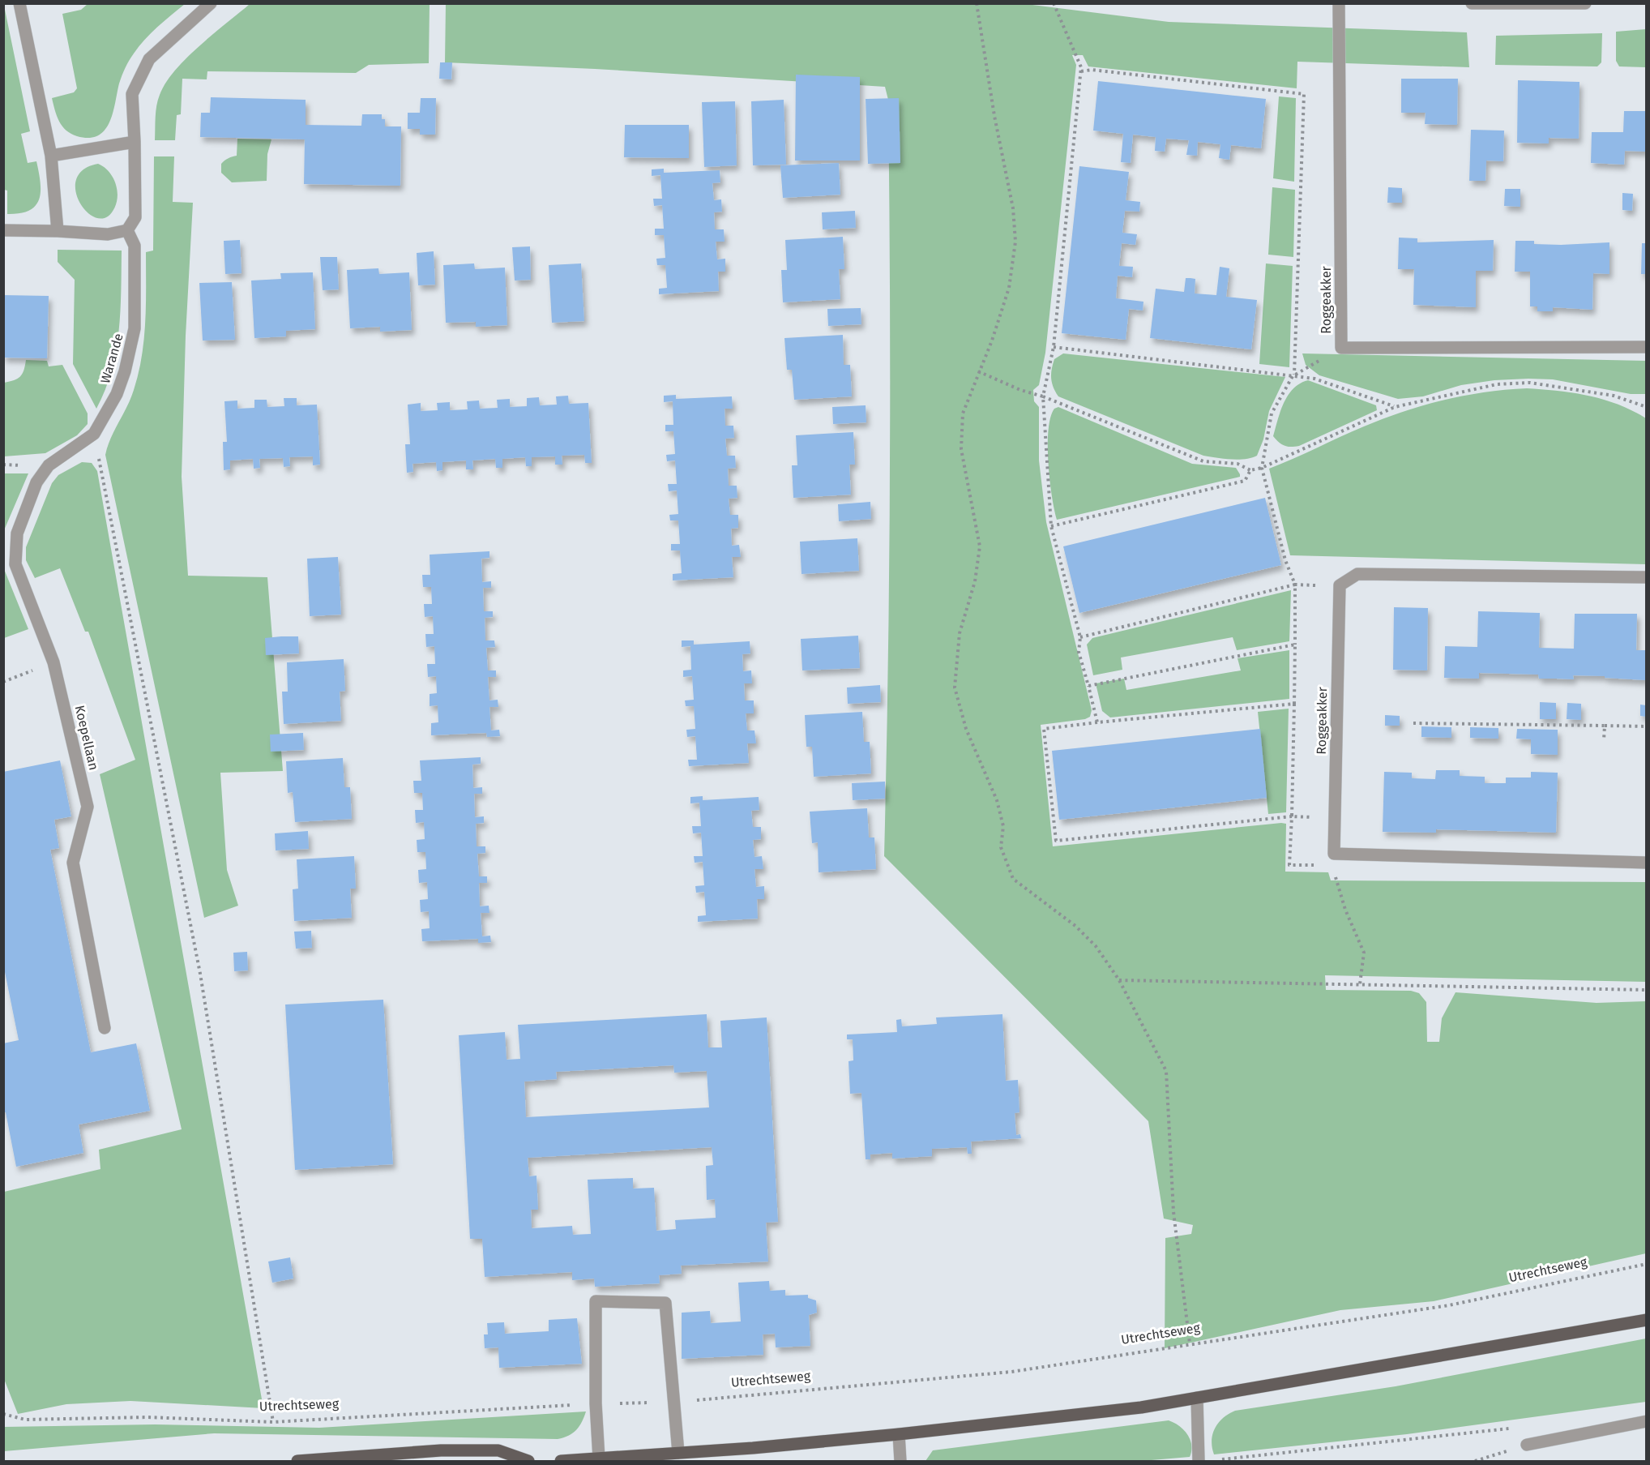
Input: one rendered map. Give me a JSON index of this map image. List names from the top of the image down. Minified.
{"streets":{"street":["Roggeakker","Warande","Koepellaan"],"path":["Utrechtseweg"]},"crossings":[["Warande","Koepellaan"]]}
